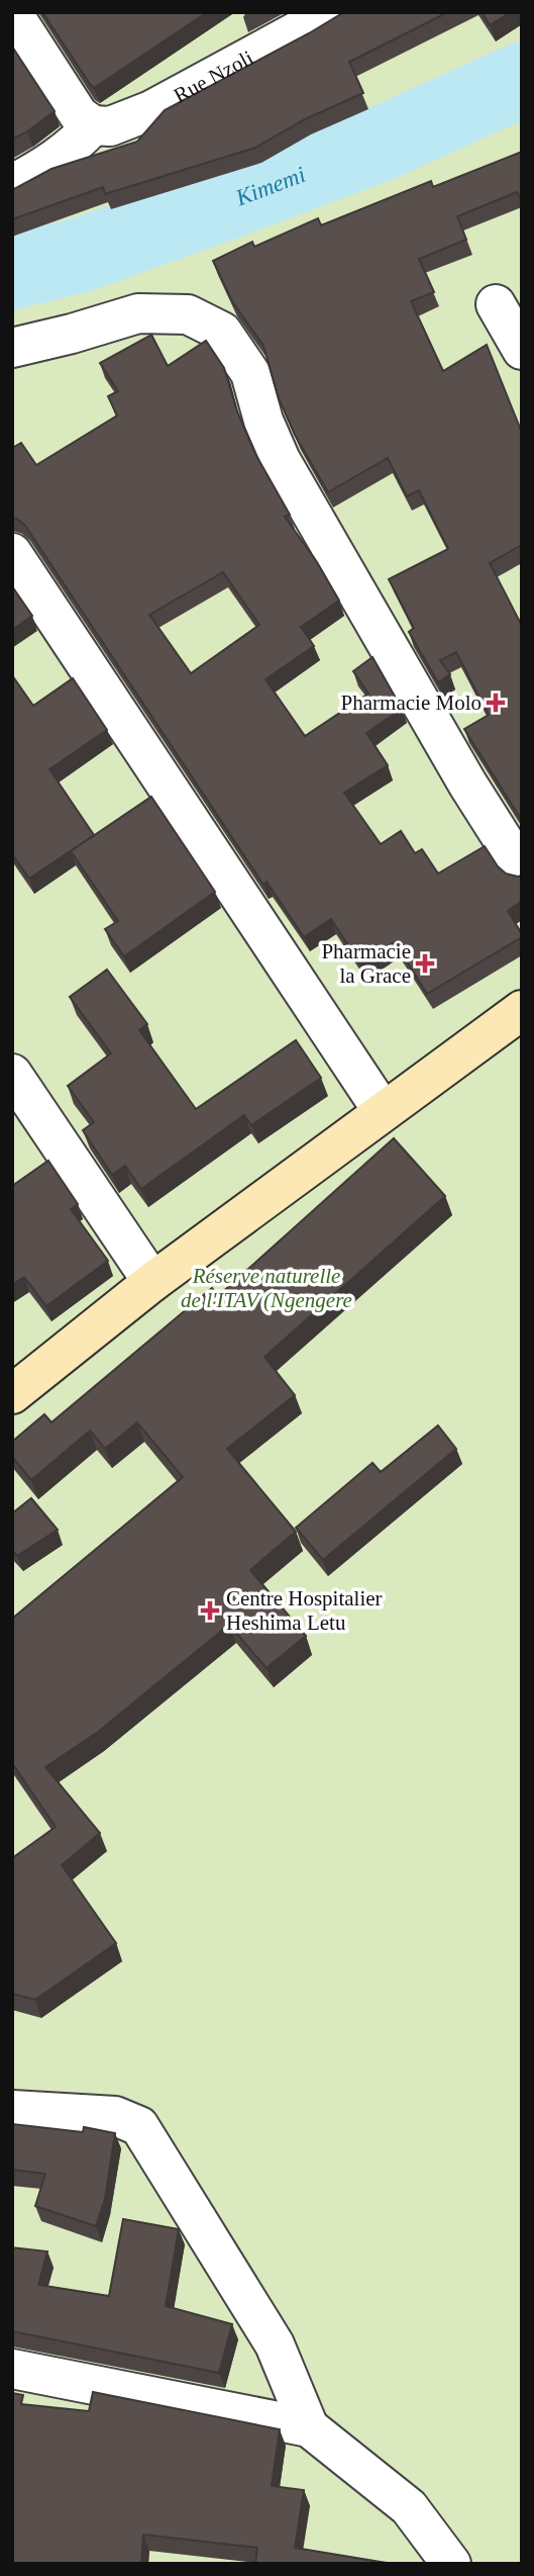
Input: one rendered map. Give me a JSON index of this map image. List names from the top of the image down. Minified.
{"streets":{"street":["Rue Nzoli"]},"water":["Kimemi"],"parks":["Réserve naturelle de l'ITAV (Ngengere"],"places":{"health":["Pharmacie Molo","Pharmacie la Grace","Centre Hospitalier Heshima Letu"]}}
